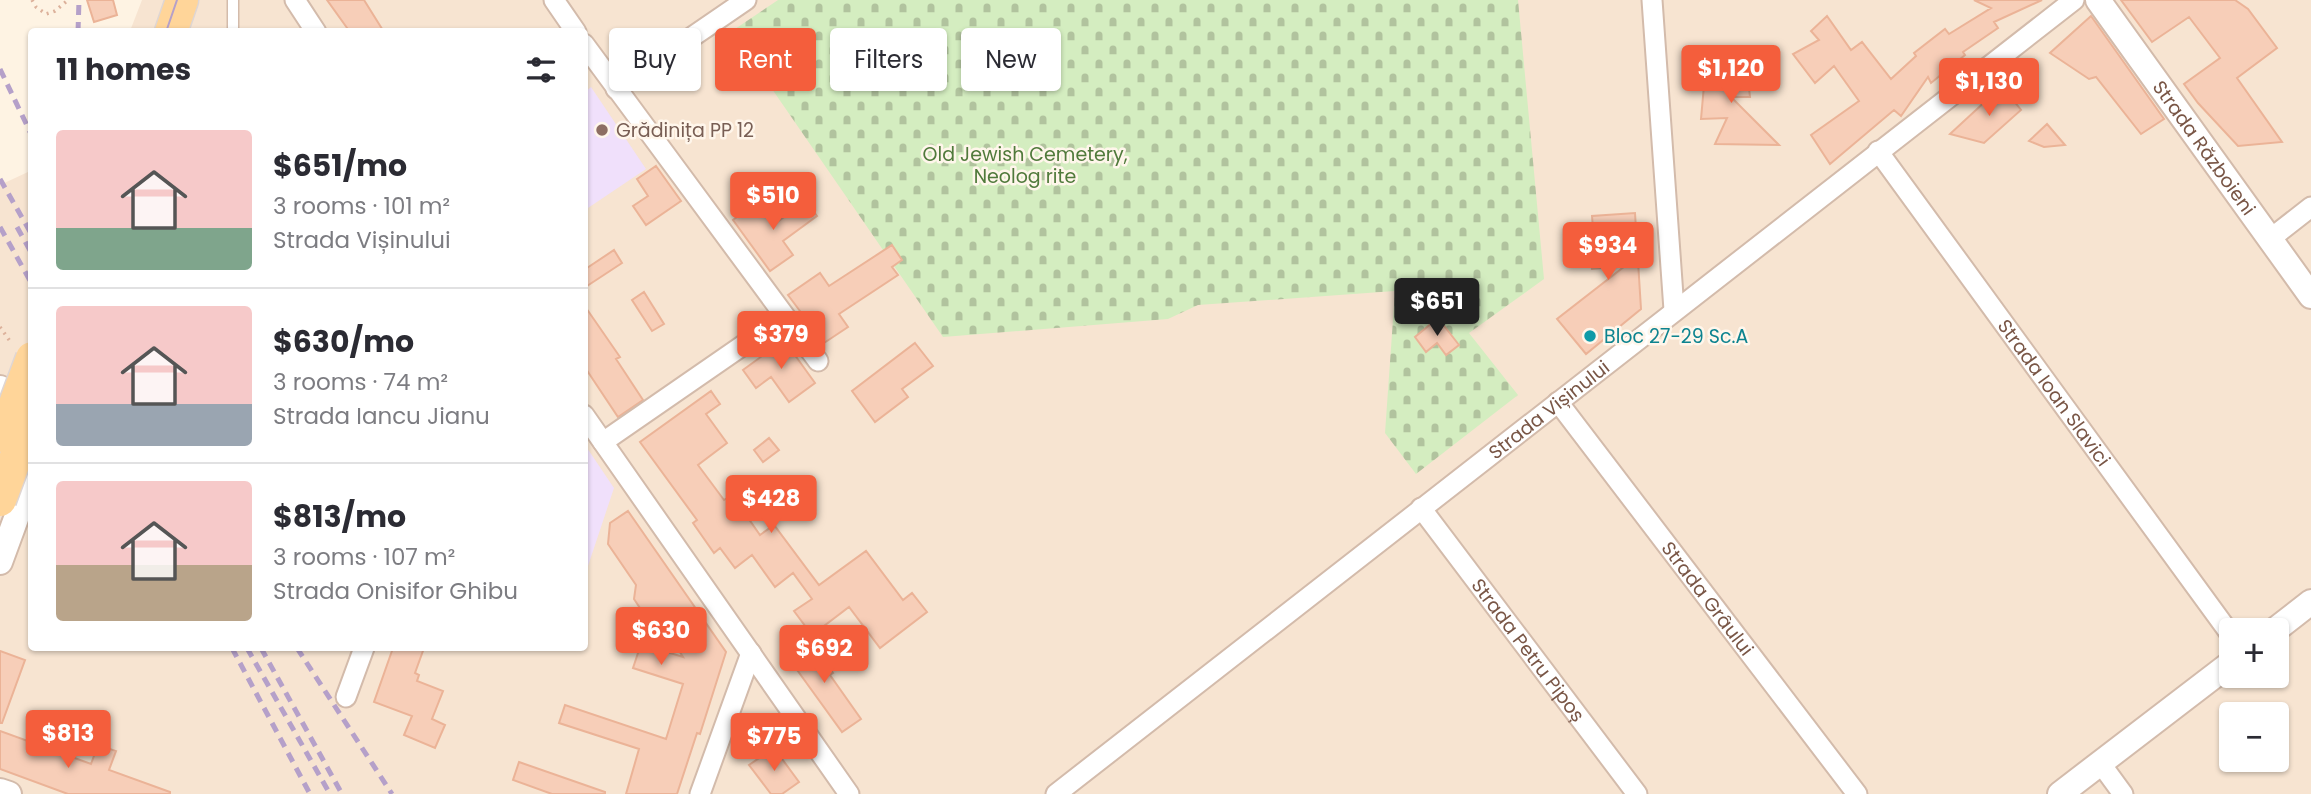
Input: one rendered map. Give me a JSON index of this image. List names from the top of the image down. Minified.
{"streets":{"street":["Strada Războieni","Strada Ioan Slavici","Strada Vișinului","Strada Grâului","Strada Petru Pipoș"]},"crossings":[["Strada Ioan Slavici","Strada Vișinului"],["Strada Vișinului","Strada Grâului"],["Strada Vișinului","Strada Petru Pipoș"]],"parks":["Old Jewish Cemetery, Neolog rite"],"places":["Grădinița PP 12","Bloc 27-29 Sc.A"],"page":{"chip":["Buy","Rent","Filters","New"],"heading":"11 homes","price":["$1,120","$1,130","$510","$934","$651","$379","$428","$630","$692","$813","$775"],"list":[{"name":"$651/mo","note":"3 rooms · 101 m² · Strada Vișinului"},{"name":"$630/mo","note":"3 rooms · 74 m² · Strada Iancu Jianu"},{"name":"$813/mo","note":"3 rooms · 107 m² · Strada Onisifor Ghibu"}],"map_buttons":["+","−"]}}
